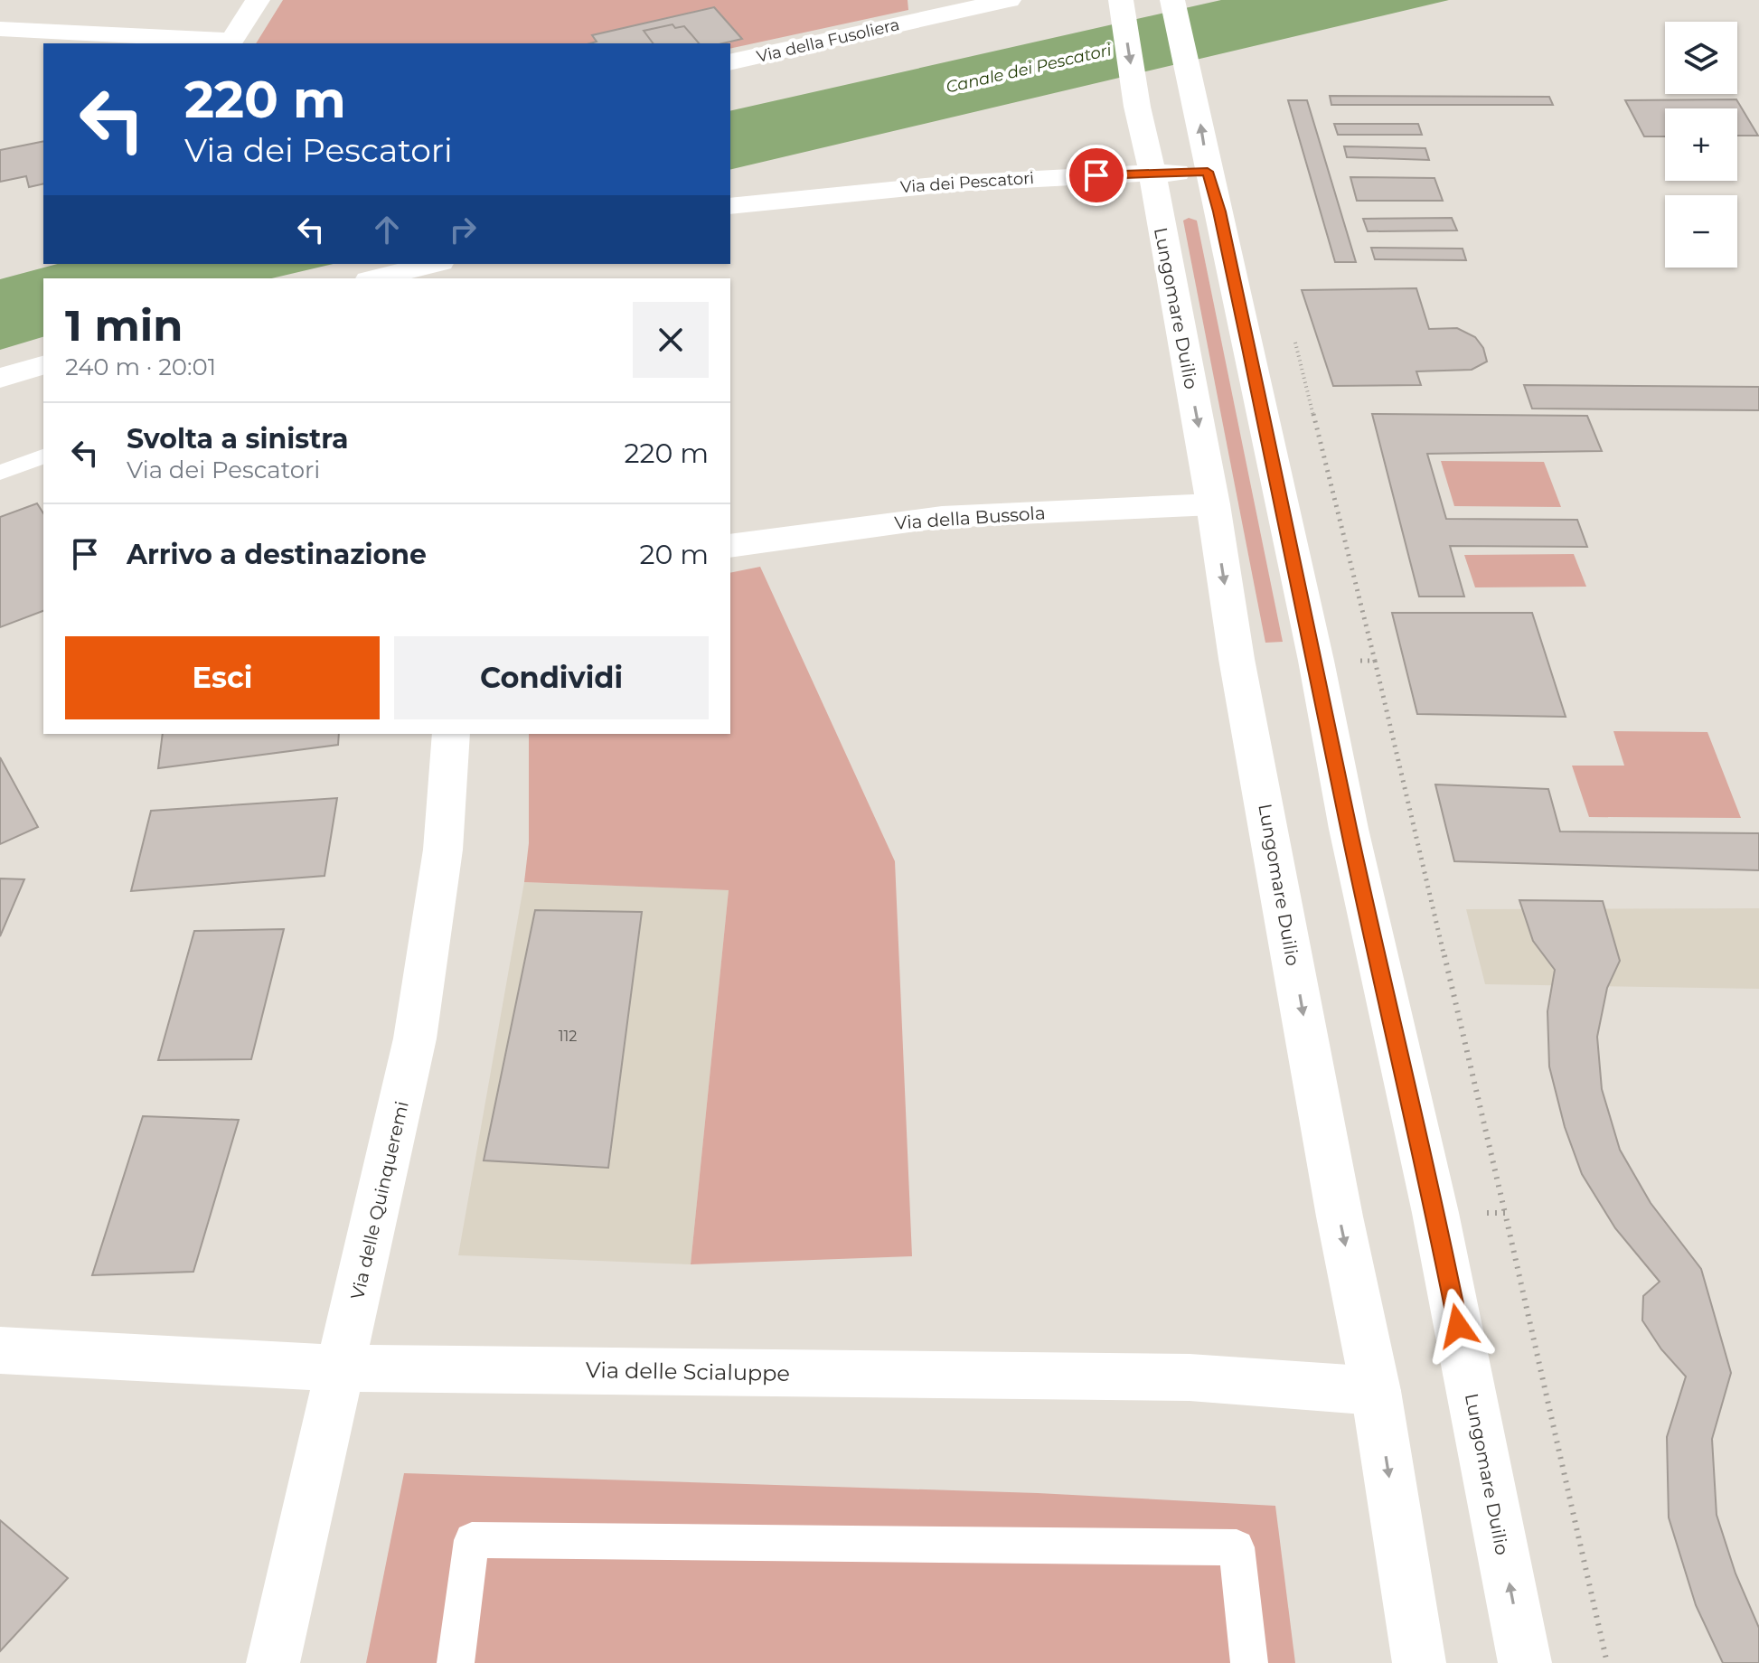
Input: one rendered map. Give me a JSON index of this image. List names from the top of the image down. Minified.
{"streets":{"main road":["Via della Fusoliera","Via dei Pescatori","Lungomare Duilio","Via della Bussola","Via delle Quinqueremi","Via delle Scialuppe"]},"crossings":[["Via dei Pescatori","Lungomare Duilio"],["Lungomare Duilio","Via della Bussola"],["Lungomare Duilio","Via delle Scialuppe"],["Via delle Quinqueremi","Via delle Scialuppe"]],"water":["Canale dei Pescatori"],"house_numbers":["112"],"page":{"map_buttons":["+","−"],"turn":["220 m","Via dei Pescatori"],"heading":["1 min","240 m · 20:01"],"list":[{"name":"Svolta a sinistra","note":"Via dei Pescatori","value":"220 m"},{"name":"Arrivo a destinazione","value":"20 m"}],"buttons":["Esci","Condividi"]}}
